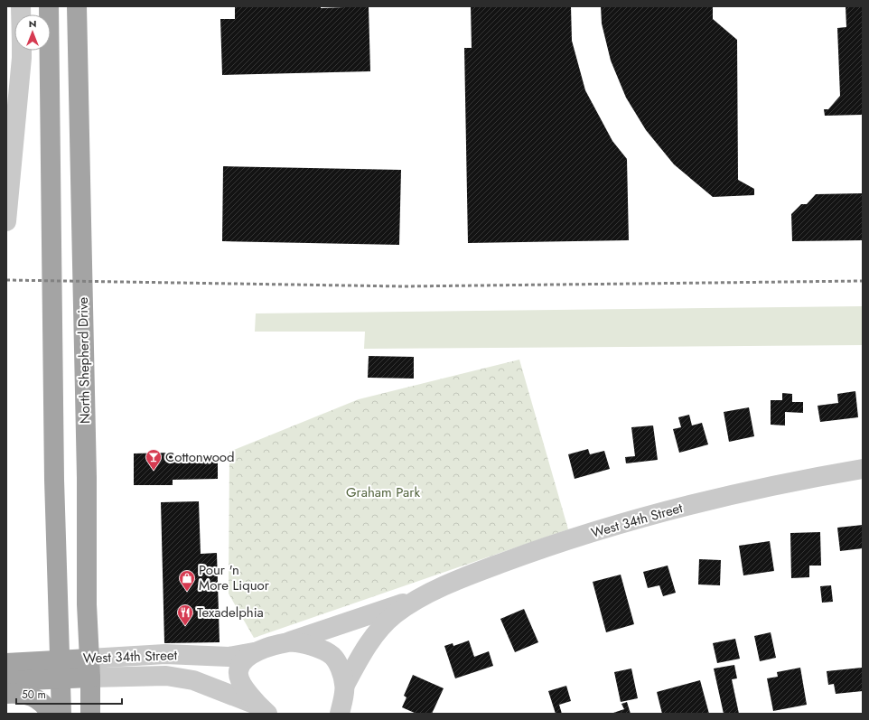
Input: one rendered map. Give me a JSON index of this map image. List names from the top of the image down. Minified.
{"streets":{"main road":["North Shepherd Drive","West 34th Street"]},"crossings":[["North Shepherd Drive","West 34th Street"]],"parks":["Graham Park"],"places":{"bar":["Cottonwood"],"shop":["Pour 'n More Liquor"],"restaurant":["Texadelphia"]},"scale_bar":"50 m","north":"top"}
